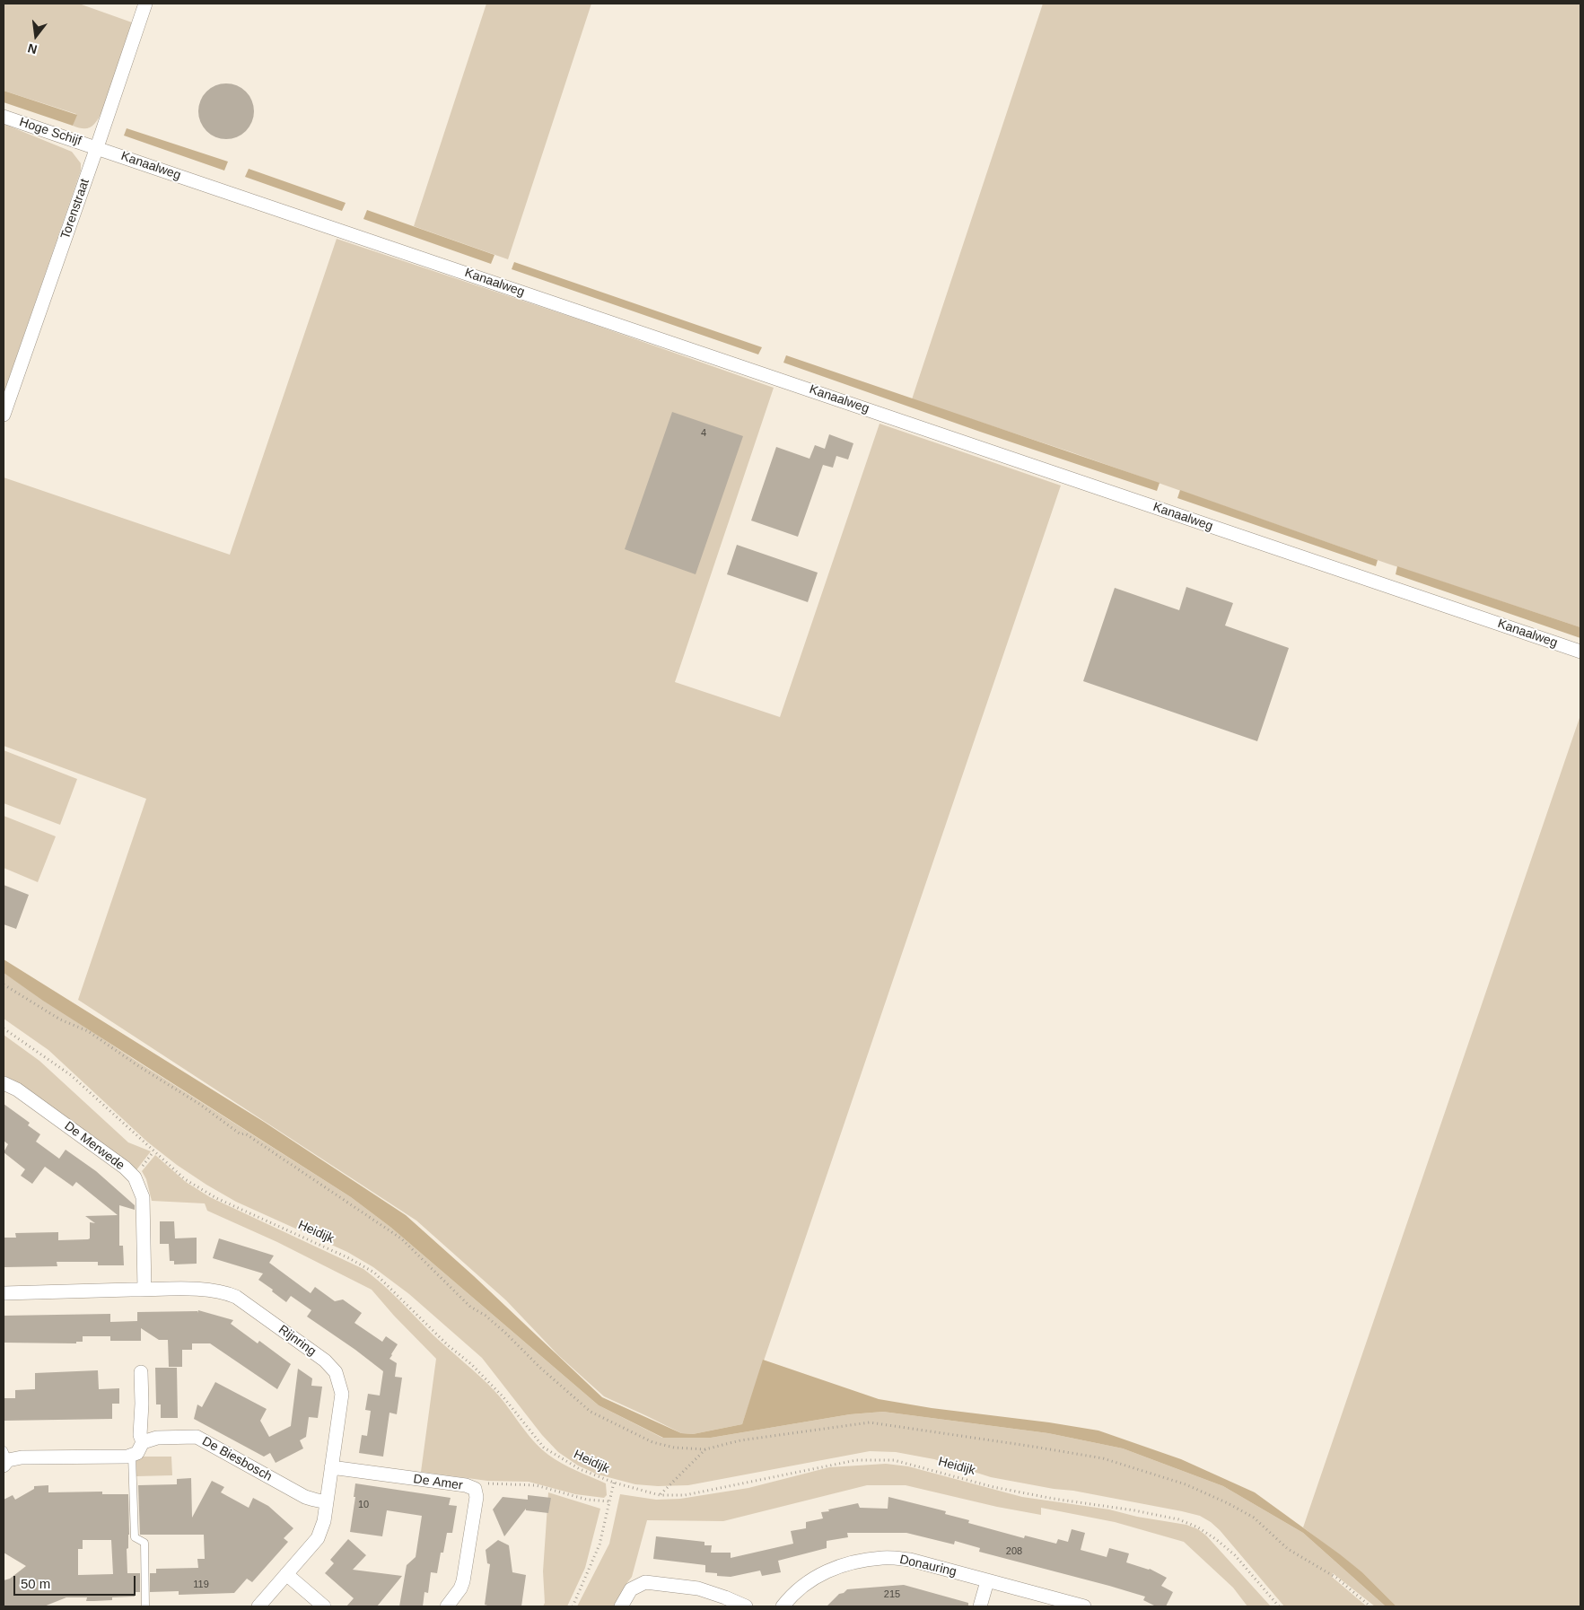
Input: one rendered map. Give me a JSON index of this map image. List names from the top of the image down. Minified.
{"streets":{"street":["Hoge Schijf","Kanaalweg","Torenstraat","De Merwede","Rijnring","De Biesbosch","De Amer","Donauring"],"path":["Heidijk"]},"crossings":[["Hoge Schijf","Kanaalweg"],["Hoge Schijf","Torenstraat"],["Kanaalweg","Torenstraat"],["De Merwede","Rijnring"],["Rijnring","De Biesbosch"],["Rijnring","De Amer"]],"house_numbers":["4","10","208","119","215"],"scale_bar":"50 m","north":"bottom"}
